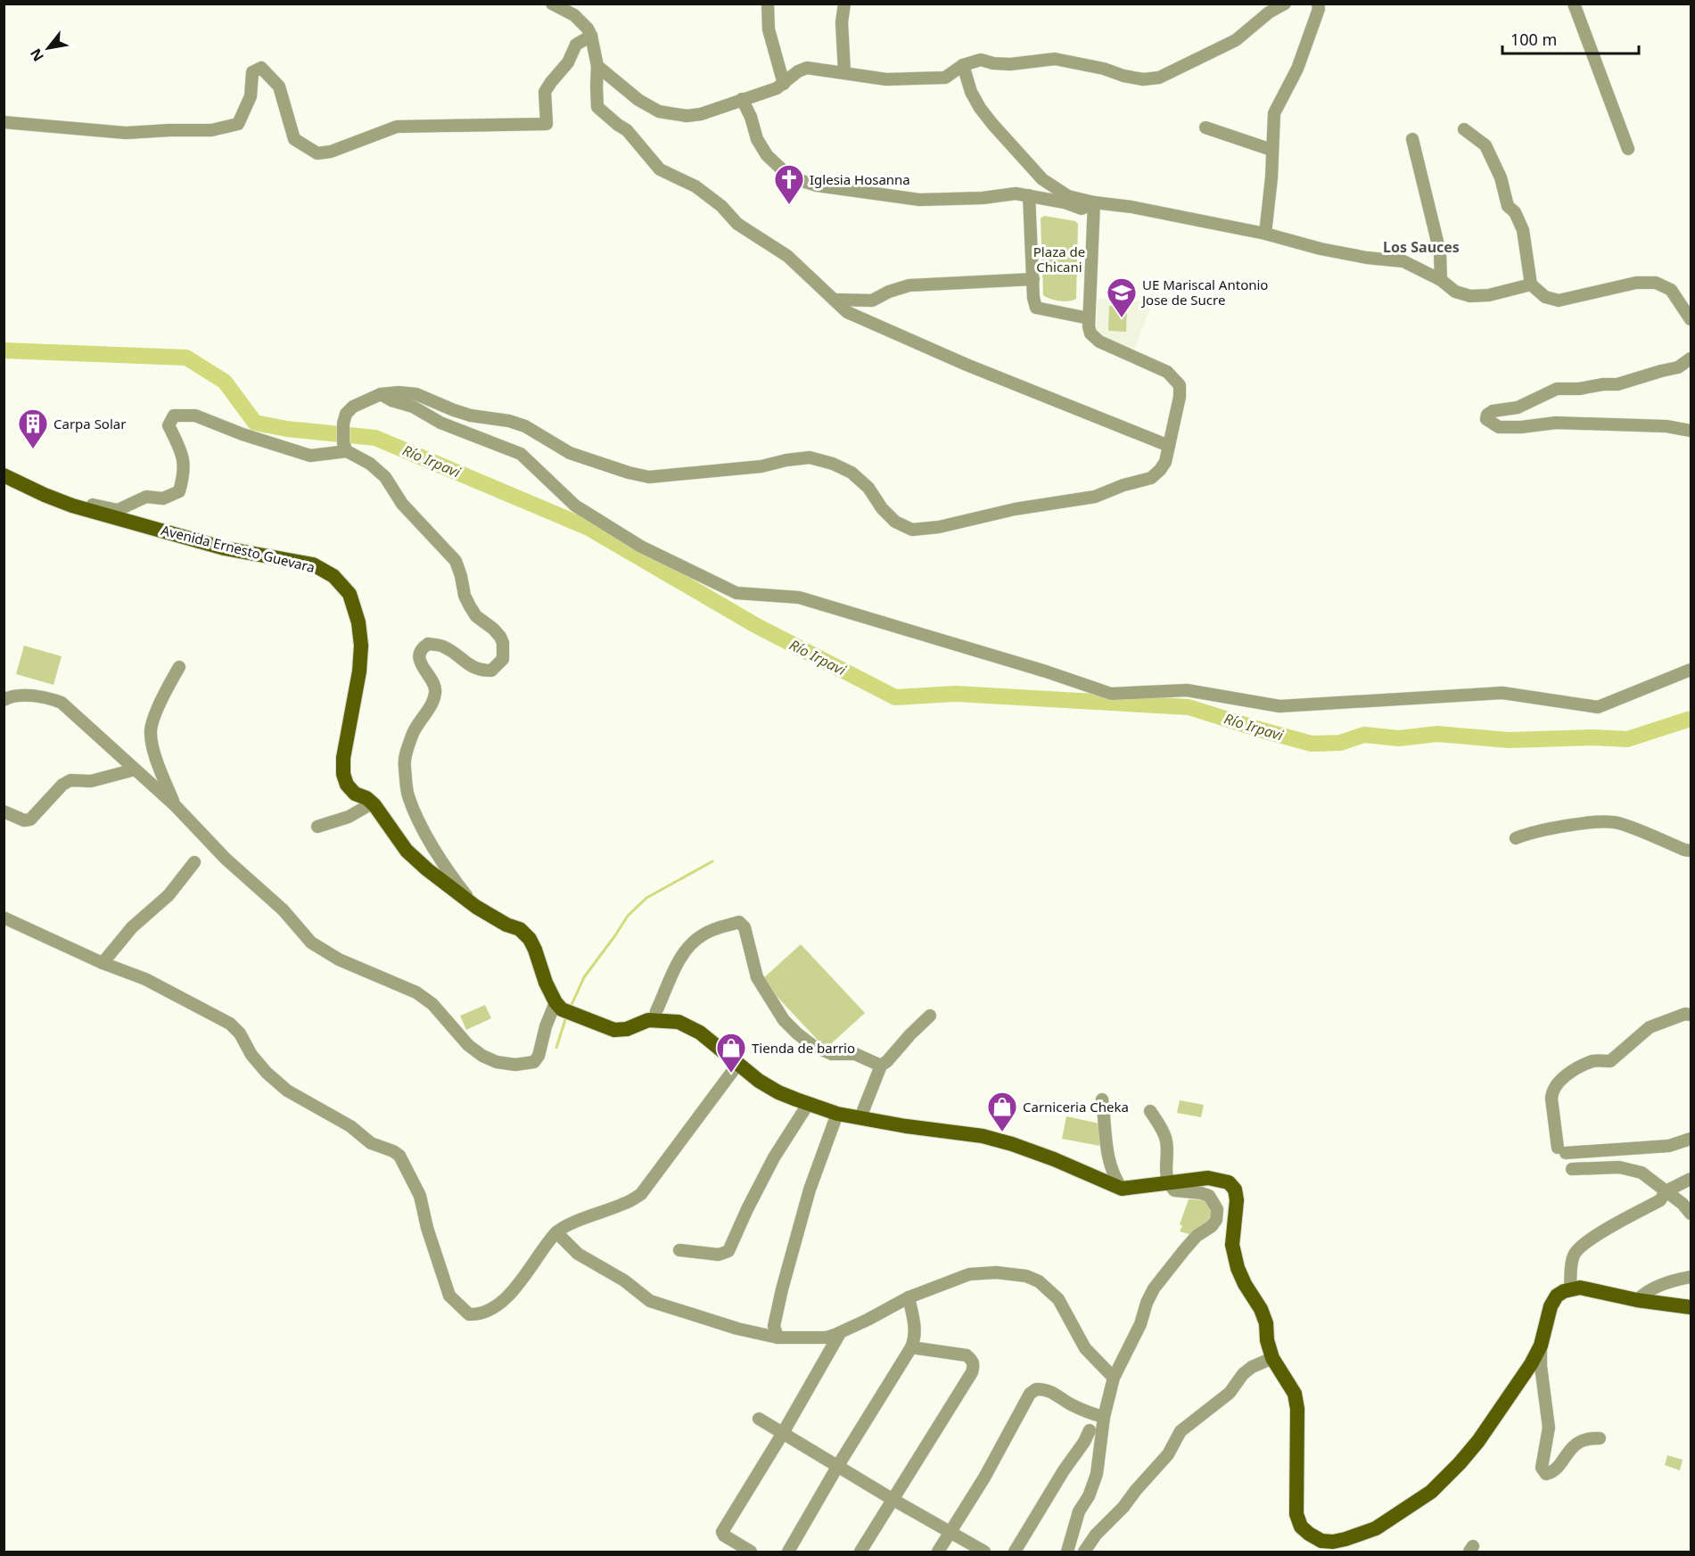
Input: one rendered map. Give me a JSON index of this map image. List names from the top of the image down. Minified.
{"streets":{"main road":["Avenida Ernesto Guevara"]},"districts":["Los Sauces"],"water":["Río Irpavi"],"parks":["Plaza de Chicani"],"places":{"church":["Iglesia Hosanna"],"school or university":["UE Mariscal Antonio Jose de Sucre"],"building":["Carpa Solar"],"shop":["Tienda de barrio","Carniceria Cheka"]},"scale_bar":"100 m","north":"bottom left"}
